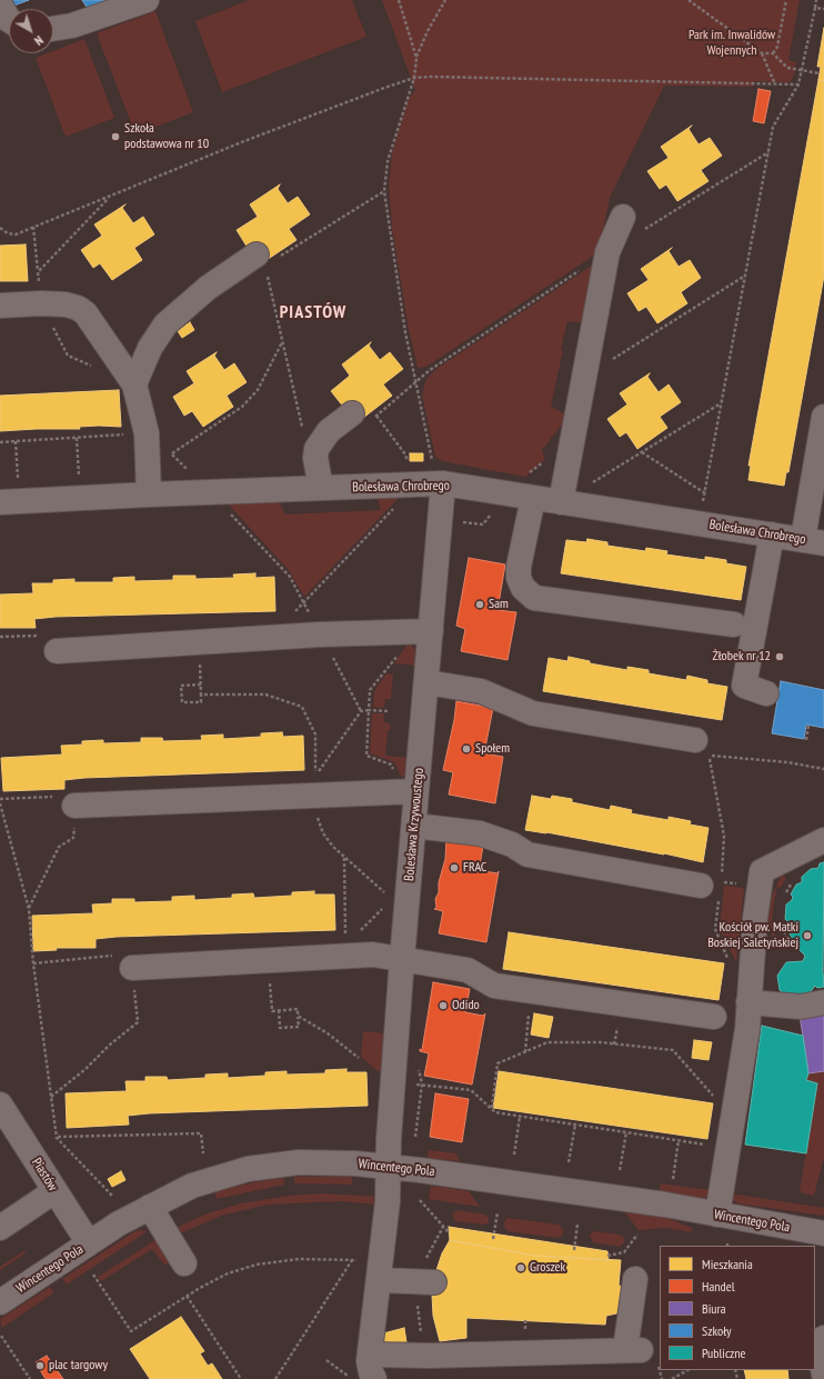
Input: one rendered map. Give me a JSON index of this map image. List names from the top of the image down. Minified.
{"streets":{"street":["Bolesława Chrobrego","Bolesława Krzywoustego","Wincentego Pola","Piastów"]},"crossings":[["Bolesława Chrobrego","Bolesława Krzywoustego"],["Bolesława Krzywoustego","Wincentego Pola"],["Wincentego Pola","Piastów"]],"districts":["PIASTÓW"],"parks":["Park im. Inwalidów Wojennych"],"places":["Szkoła podstawowa nr 10","Sam","Żłobek nr 12","Społem","FRAC","Kościół pw. Matki Boskiej Saletyńskiej","Odido","Groszek","plac targowy"],"legend":["Mieszkania","Handel","Biura","Szkoły","Publiczne"],"north":"bottom right"}
